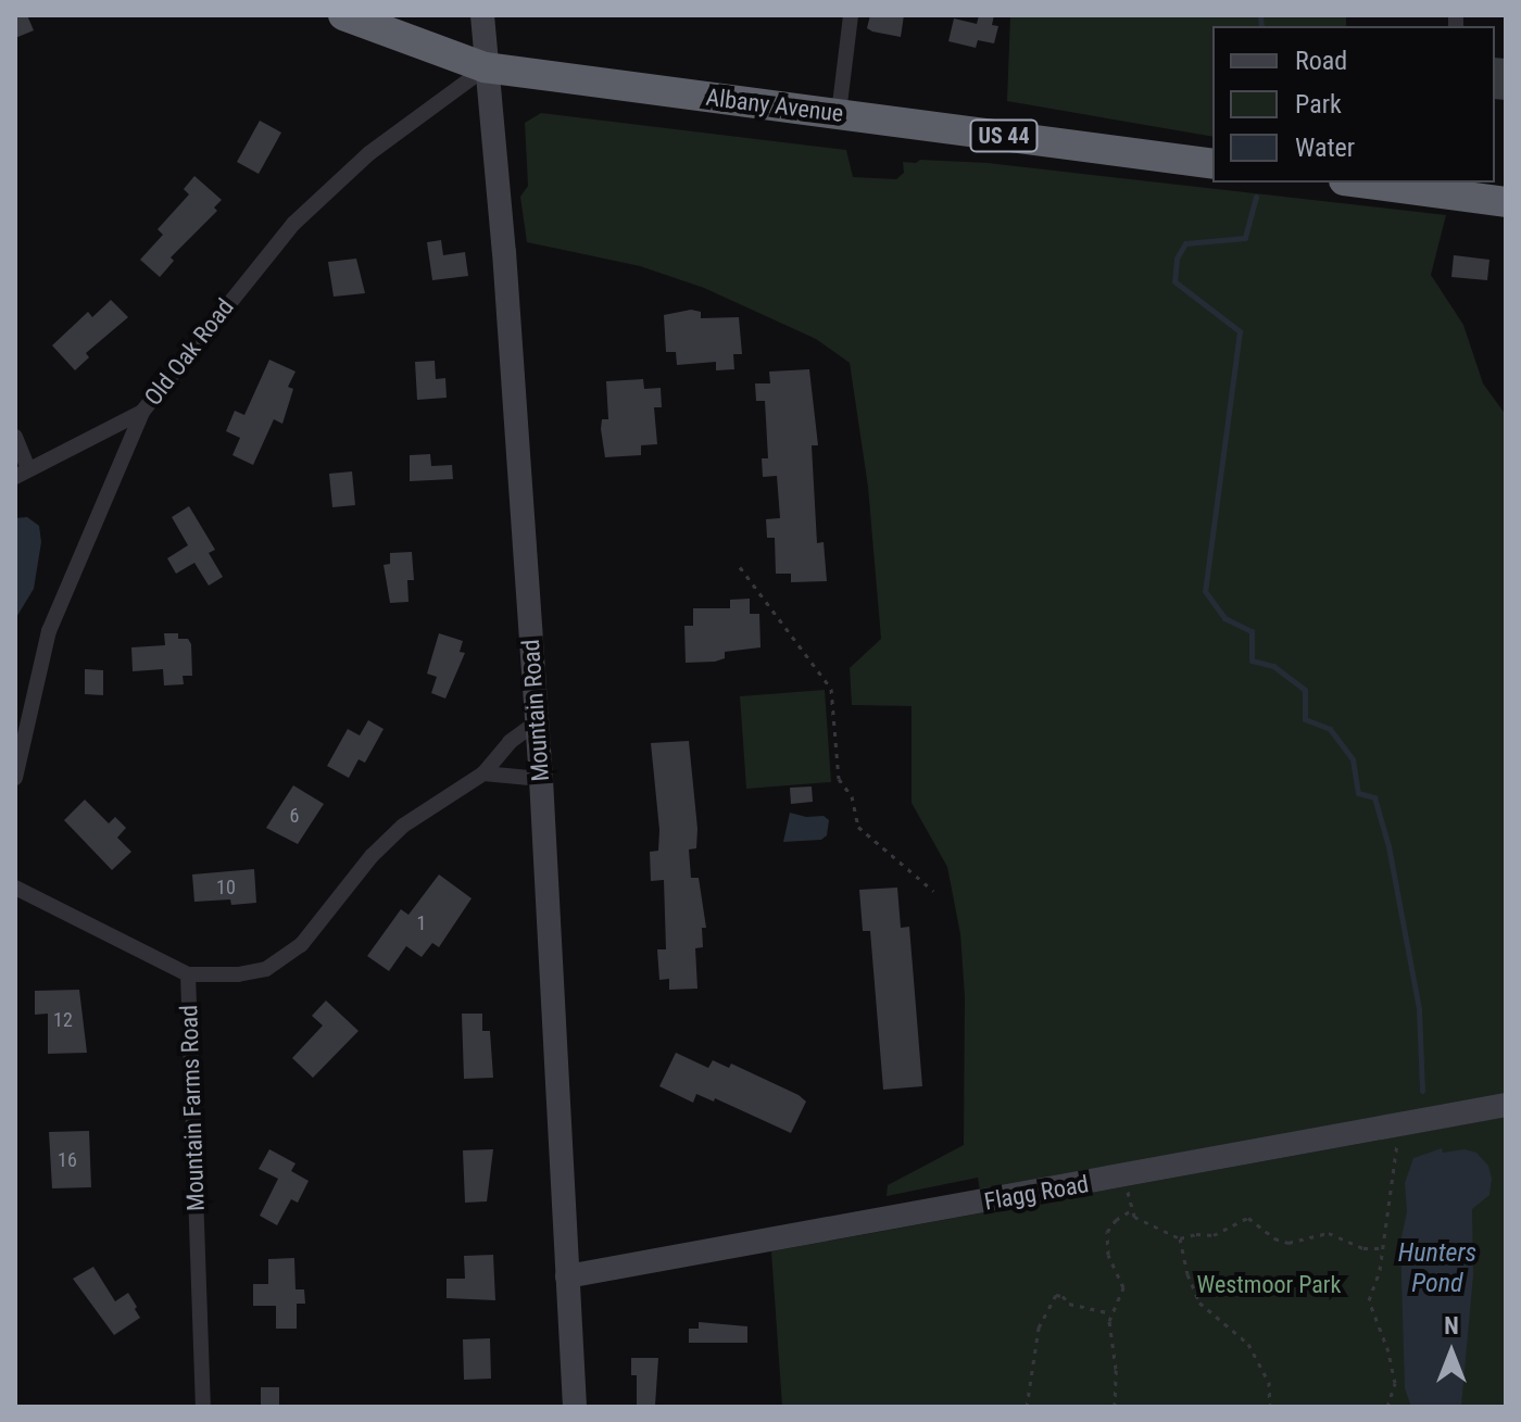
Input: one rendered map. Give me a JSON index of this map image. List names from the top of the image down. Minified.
{"streets":{"highway":["Albany Avenue","US 44"],"main road":["Mountain Road","Flagg Road"],"street":["Old Oak Road","Mountain Farms Road"]},"crossings":[["Albany Avenue","Old Oak Road"],["Albany Avenue","Mountain Road"],["Old Oak Road","Mountain Road"],["Mountain Road","Mountain Farms Road"],["Mountain Road","Flagg Road"]],"water":["Hunters Pond"],"parks":["Westmoor Park"],"house_numbers":["6","10","1","12","16"],"legend":["Road","Park","Water"],"north":"top"}
